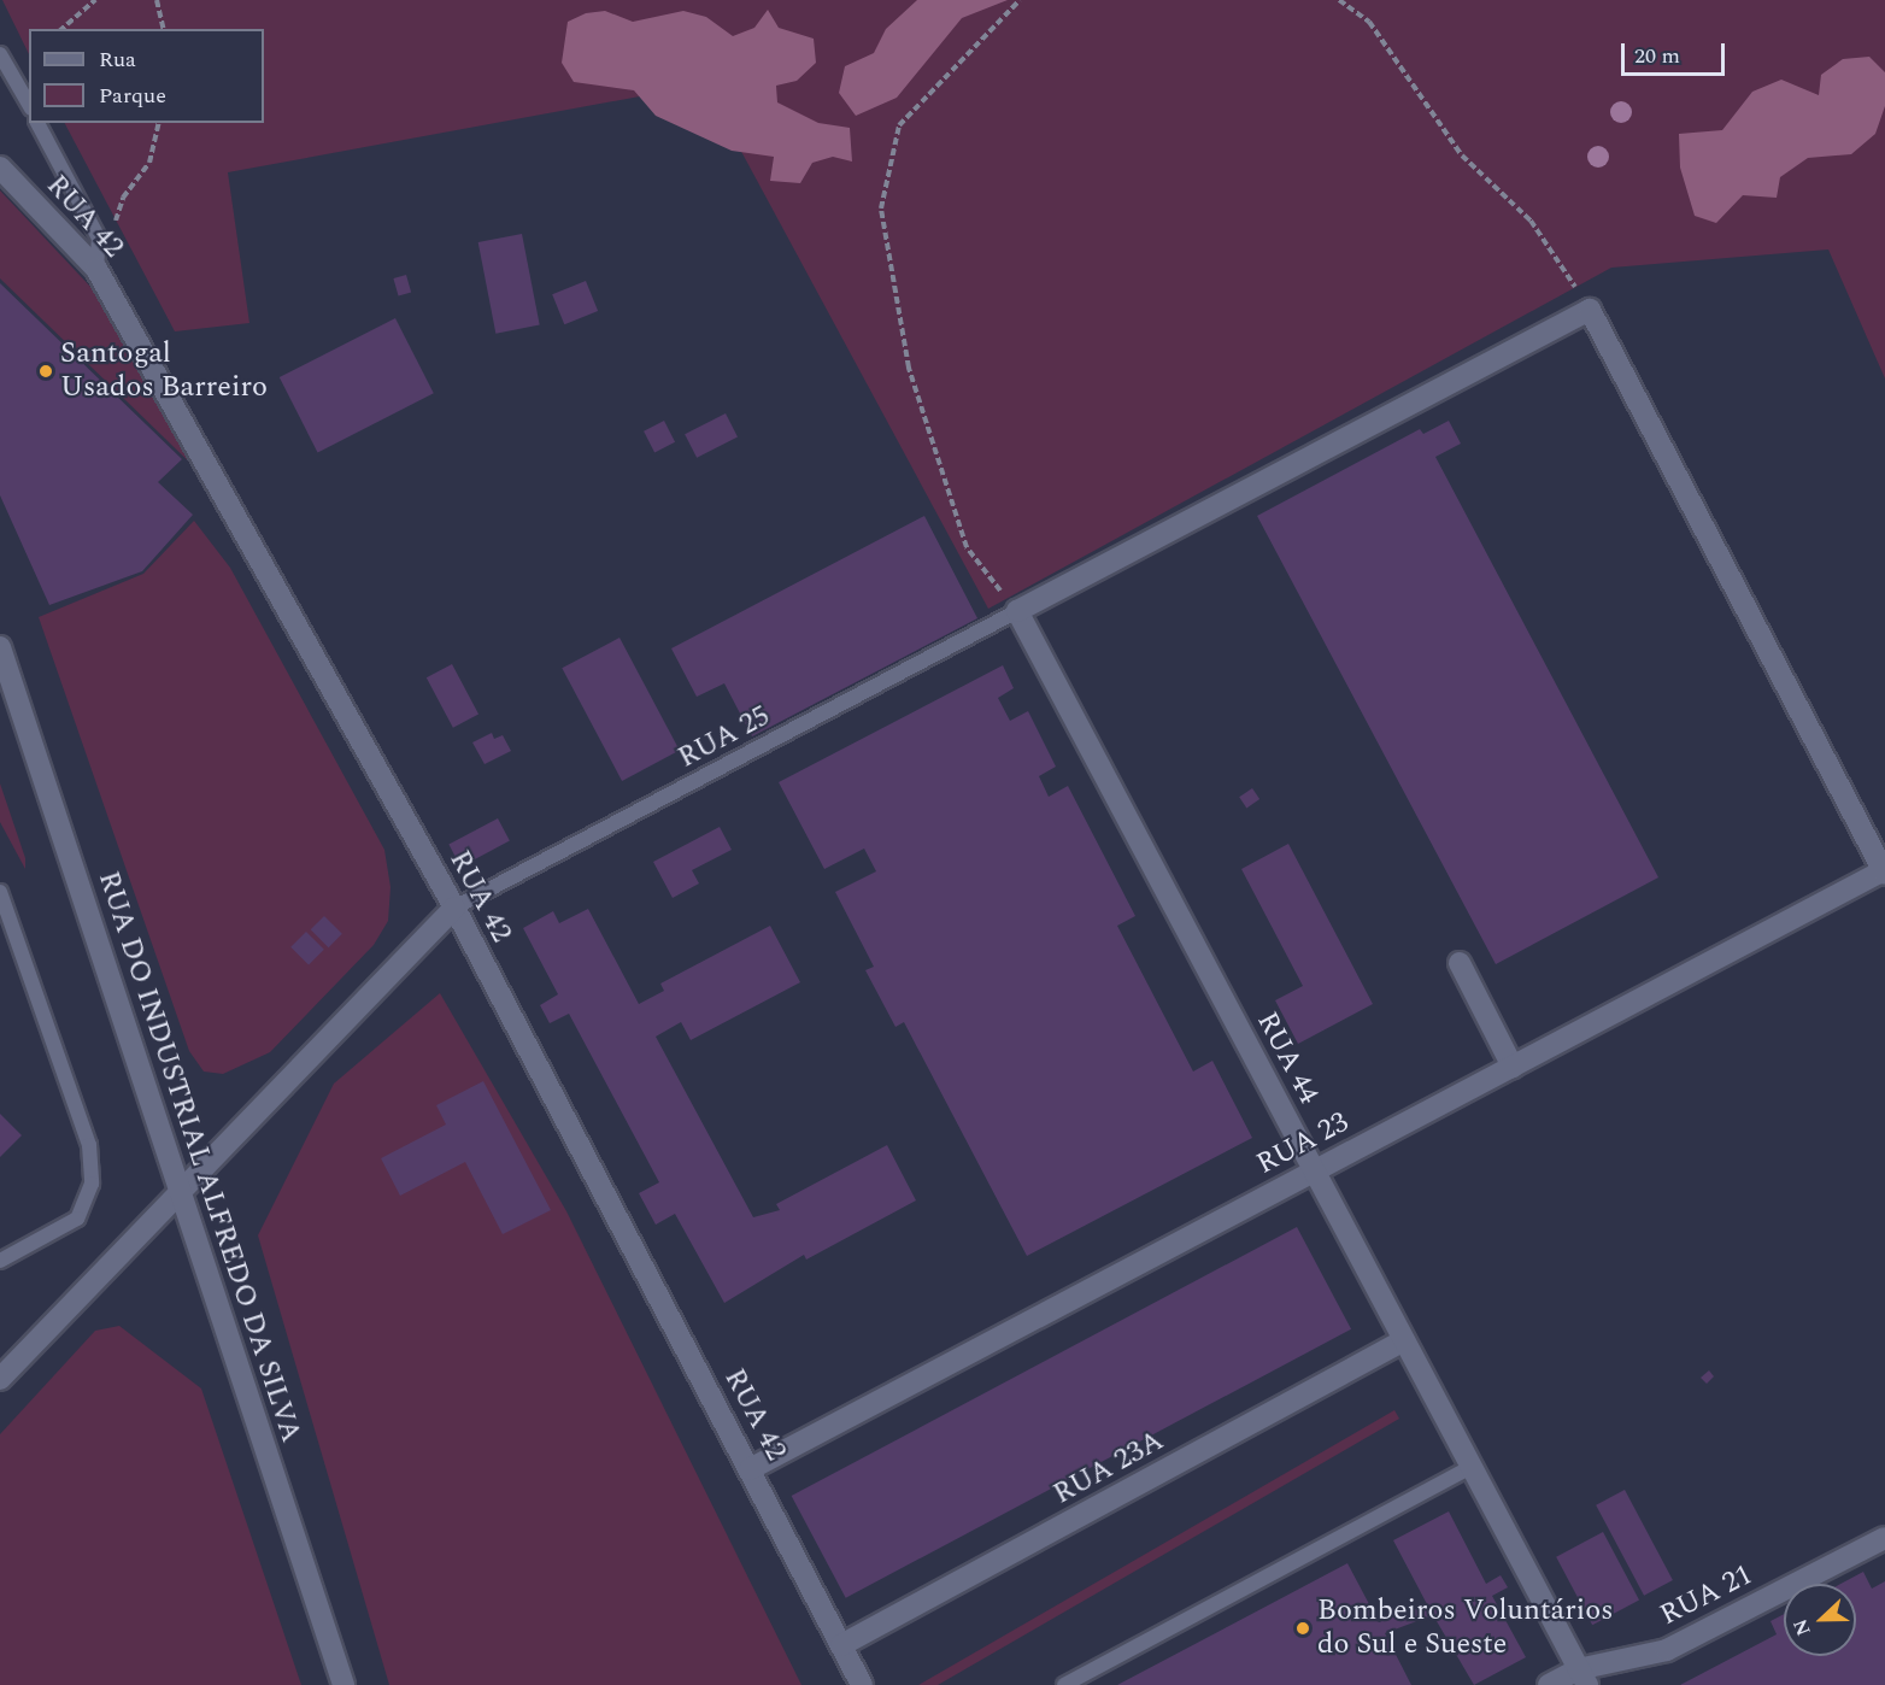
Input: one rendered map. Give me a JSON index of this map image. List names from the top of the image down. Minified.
{"streets":{"street":["RUA 42","RUA 44","RUA 23","RUA DO INDUSTRIAL ALFREDO DA SILVA","RUA 23A","RUA 21"],"lane":["RUA 25"]},"crossings":[["RUA 42","RUA 25"],["RUA 42","RUA 23"],["RUA 42","RUA 23A"],["RUA 25","RUA 44"],["RUA 44","RUA 23"],["RUA 44","RUA 23A"],["RUA 44","RUA 21"]],"places":["Santogal Usados Barreiro","Bombeiros Voluntários do Sul e Sueste"],"legend":["Rua","Parque"],"scale_bar":"20 m","north":"left"}
